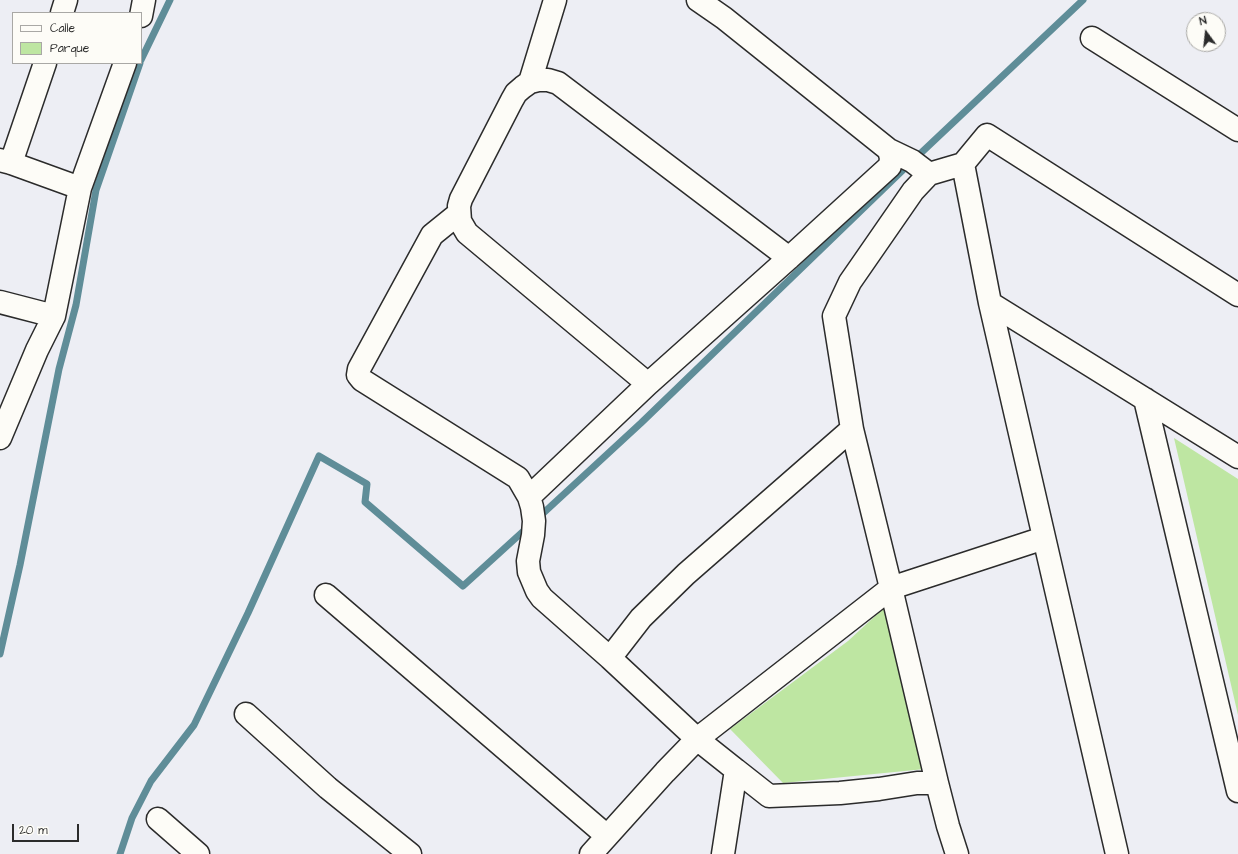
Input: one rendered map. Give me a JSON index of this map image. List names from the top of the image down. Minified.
{"legend":["Calle","Parque"],"scale_bar":"20 m","north":"top"}
